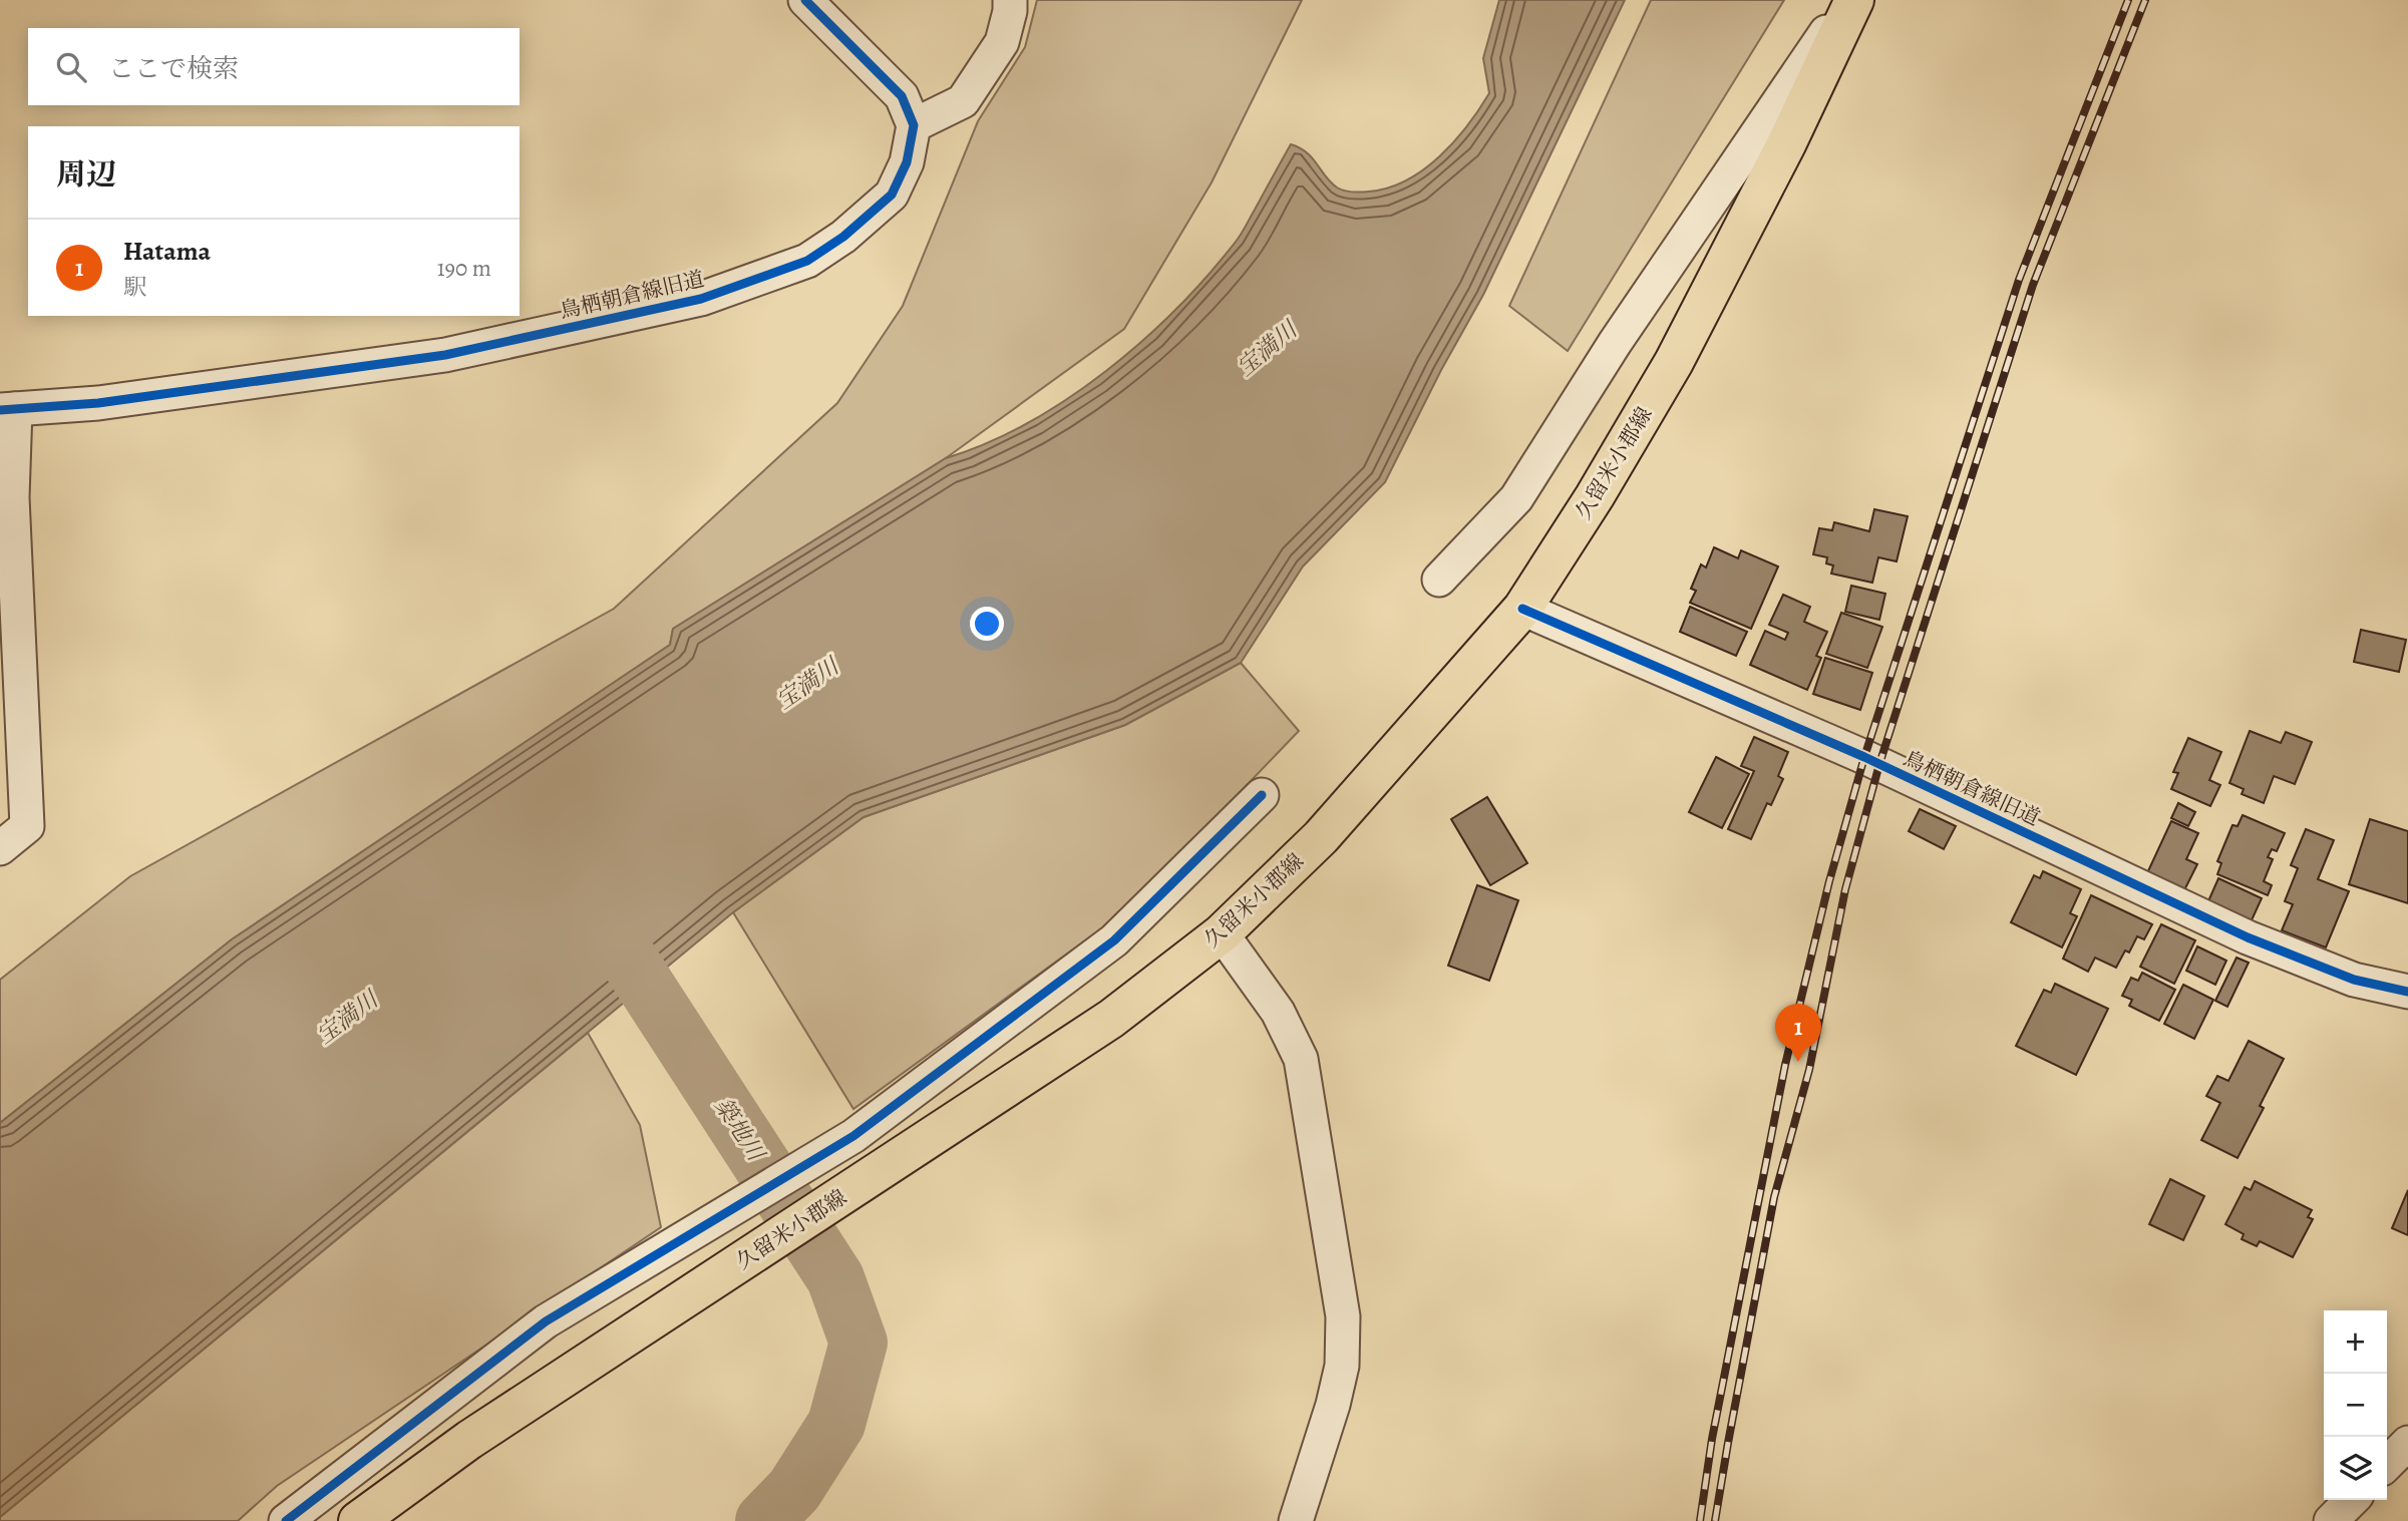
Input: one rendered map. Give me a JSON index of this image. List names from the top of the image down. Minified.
{"streets":{"main road":["久留米小郡線"],"street":["鳥栖朝倉線旧道"]},"crossings":[["鳥栖朝倉線旧道","久留米小郡線"]],"water":["宝満川","築地川"],"page":{"search":"ここで検索","heading":"周辺","list":[{"mark":"1","name":"Hatama","note":"駅","value":"190 m"}],"pins":"1","map_buttons":["+","−"]}}
